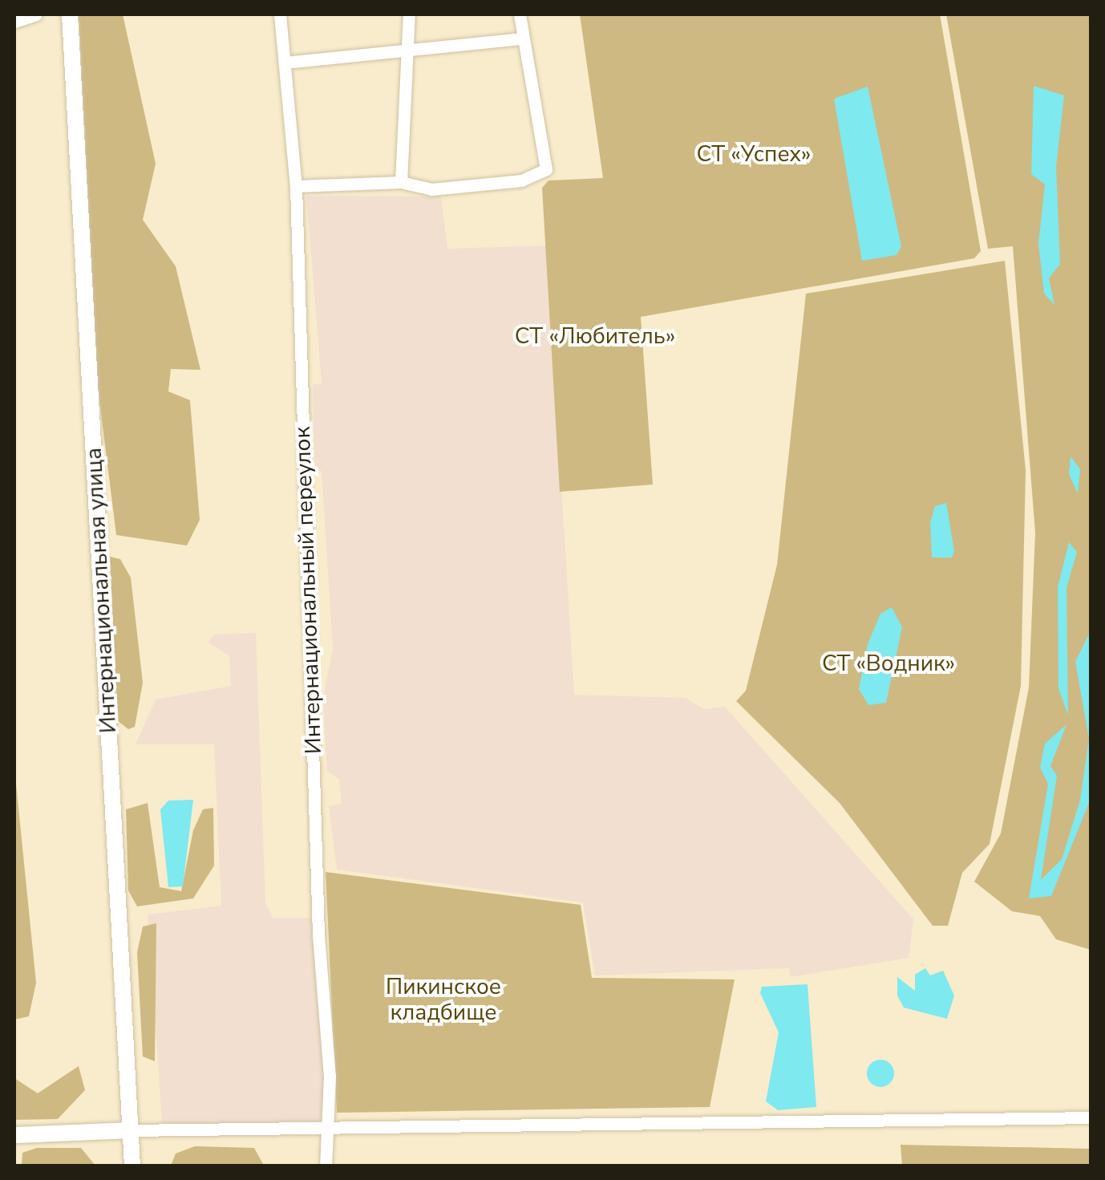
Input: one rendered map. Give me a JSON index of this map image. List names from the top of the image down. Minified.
{"streets":{"main road":["Интернациональная улица"],"street":["Интернациональный переулок"]},"parks":["СТ «Успех»","СТ «Любитель»","СТ «Водник»","Пикинское кладбище"]}
